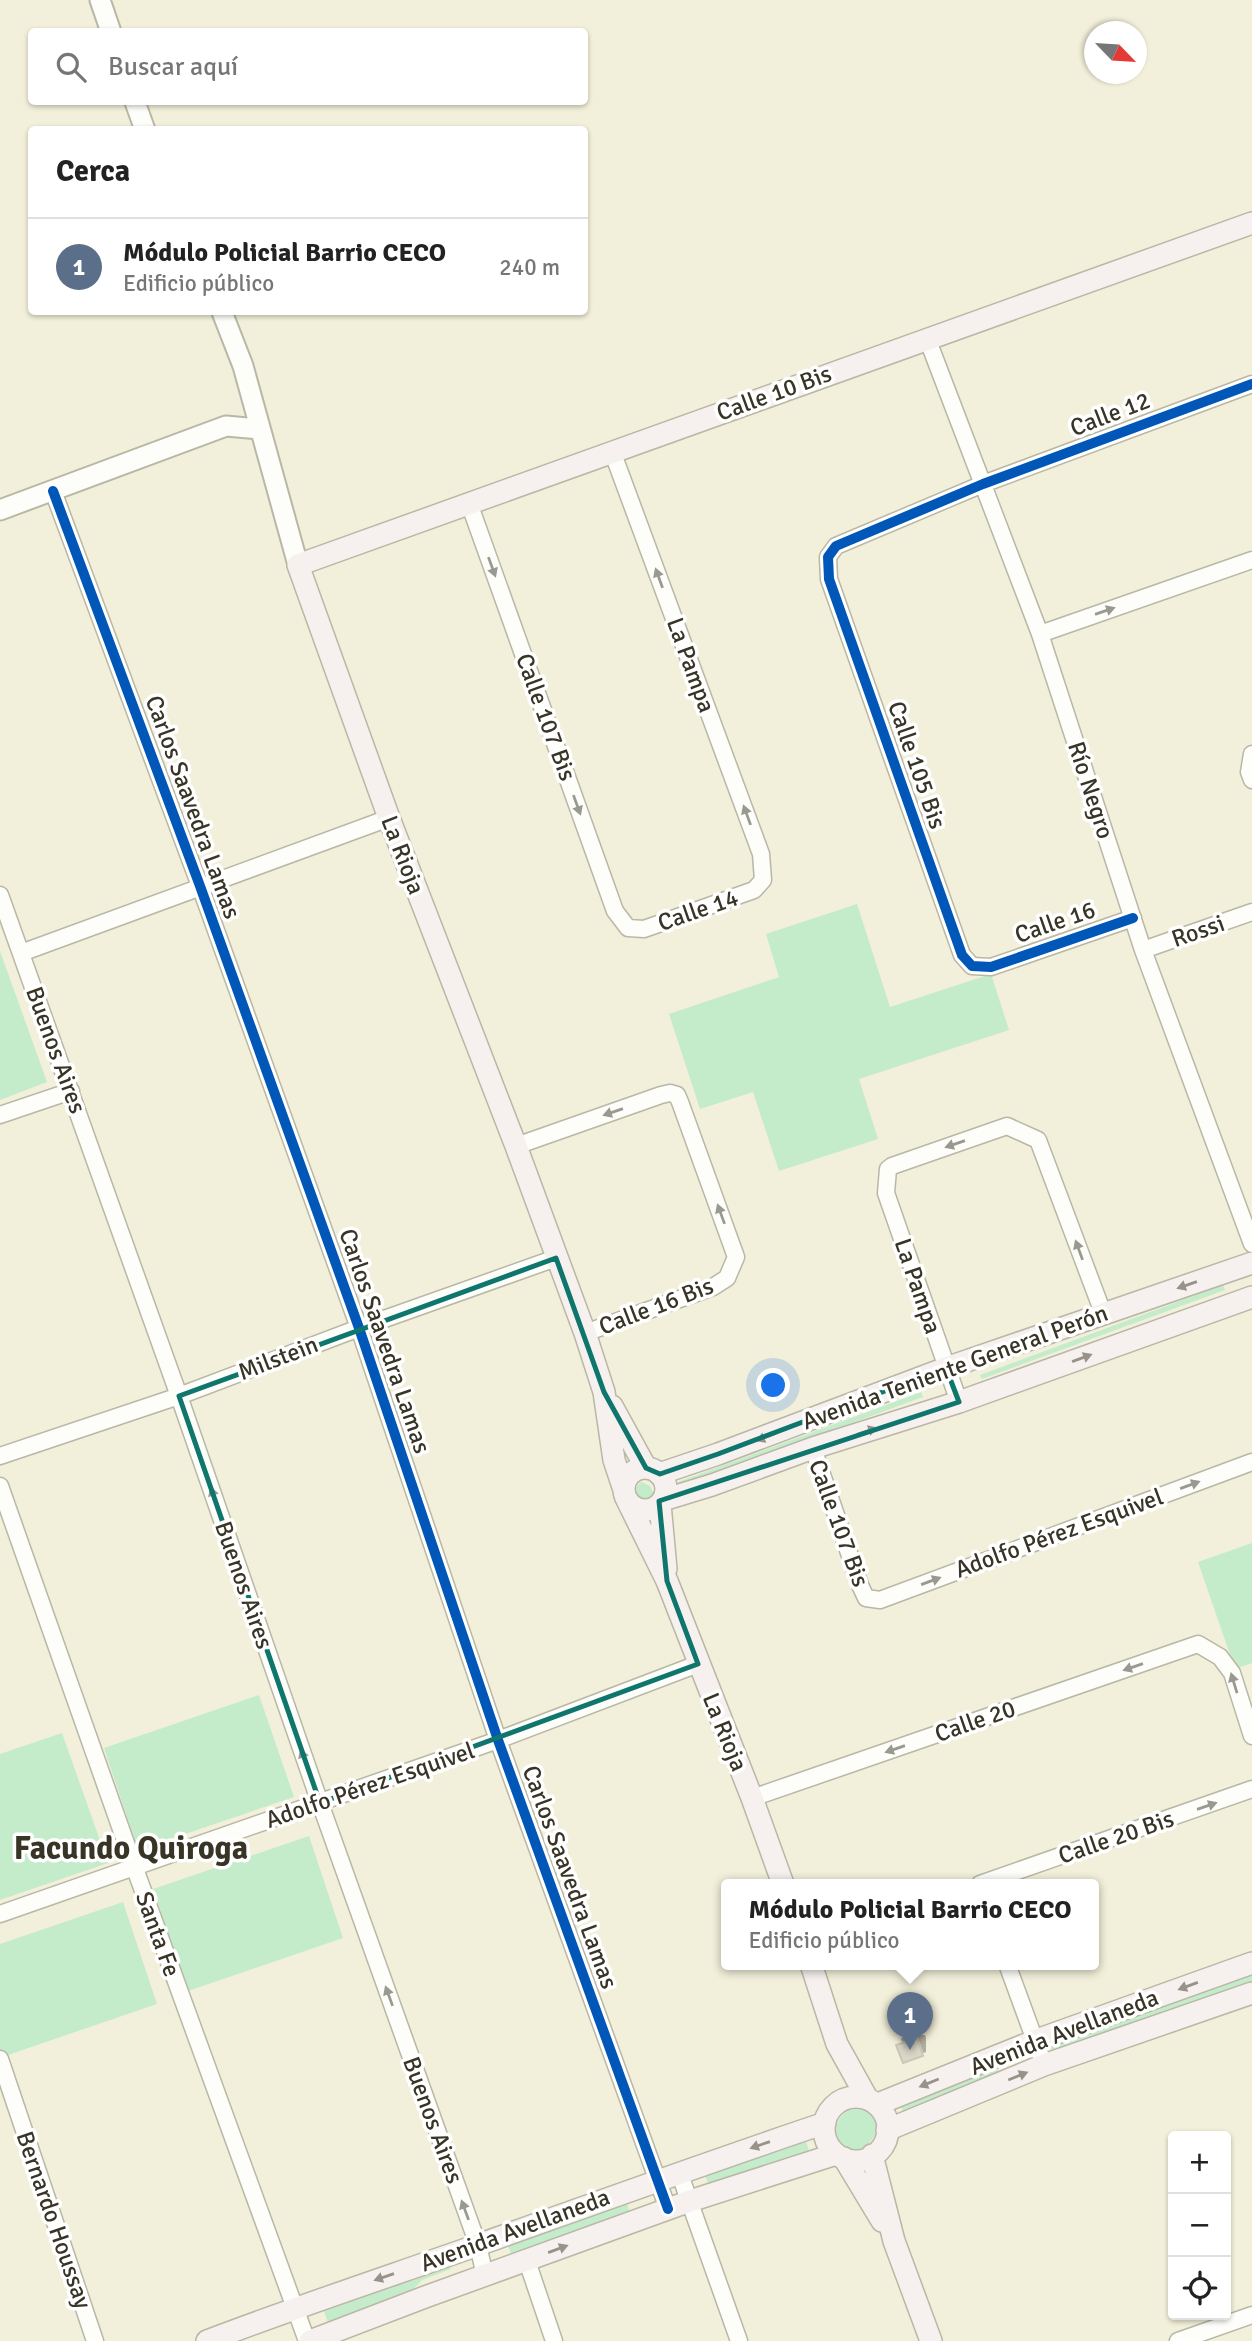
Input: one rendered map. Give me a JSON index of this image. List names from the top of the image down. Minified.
{"streets":{"main road":["Calle 10 Bis","La Rioja","Avenida Teniente General Perón","Avenida Avellaneda"],"street":["Calle 12","La Pampa","Calle 107 Bis","Calle 105 Bis","Río Negro","Carlos Saavedra Lamas","Calle 14","Calle 16","Rossi","Buenos Aires","Calle 16 Bis","Milstein","Adolfo Pérez Esquivel","Calle 20","Calle 20 Bis","Santa Fe","Bernardo Houssay"]},"crossings":[["Calle 10 Bis","La Pampa"],["Calle 10 Bis","Calle 107 Bis"],["Calle 10 Bis","Río Negro"],["Calle 10 Bis","La Rioja"],["Calle 12","Calle 105 Bis"],["Calle 12","Río Negro"],["La Pampa","Calle 14"],["La Pampa","Avenida Teniente General Perón"],["Calle 107 Bis","Calle 14"],["Calle 107 Bis","Avenida Teniente General Perón"],["Calle 107 Bis","Adolfo Pérez Esquivel"],["Calle 105 Bis","Calle 16"],["Río Negro","Calle 16"],["Río Negro","Rossi"],["Carlos Saavedra Lamas","Milstein"],["Carlos Saavedra Lamas","Adolfo Pérez Esquivel"],["Carlos Saavedra Lamas","Avenida Avellaneda"],["La Rioja","Calle 16 Bis"],["La Rioja","Milstein"],["La Rioja","Avenida Teniente General Perón"],["La Rioja","Adolfo Pérez Esquivel"],["La Rioja","Calle 20"],["Buenos Aires","Milstein"],["Buenos Aires","Adolfo Pérez Esquivel"],["Buenos Aires","Avenida Avellaneda"],["Adolfo Pérez Esquivel","Santa Fe"],["Santa Fe","Avenida Avellaneda"]],"one_way":["Calle 107 Bis","Buenos Aires","Adolfo Pérez Esquivel","Calle 20","Calle 20 Bis"],"districts":["Facundo Quiroga"],"north":"bottom right","page":{"search":"Buscar aquí","heading":"Cerca","list":[{"mark":"1","name":"Módulo Policial Barrio CECO","note":"Edificio público","value":"240 m"}],"popup":["Módulo Policial Barrio CECO","Edificio público"],"pins":"1","map_buttons":["+","−"]}}
